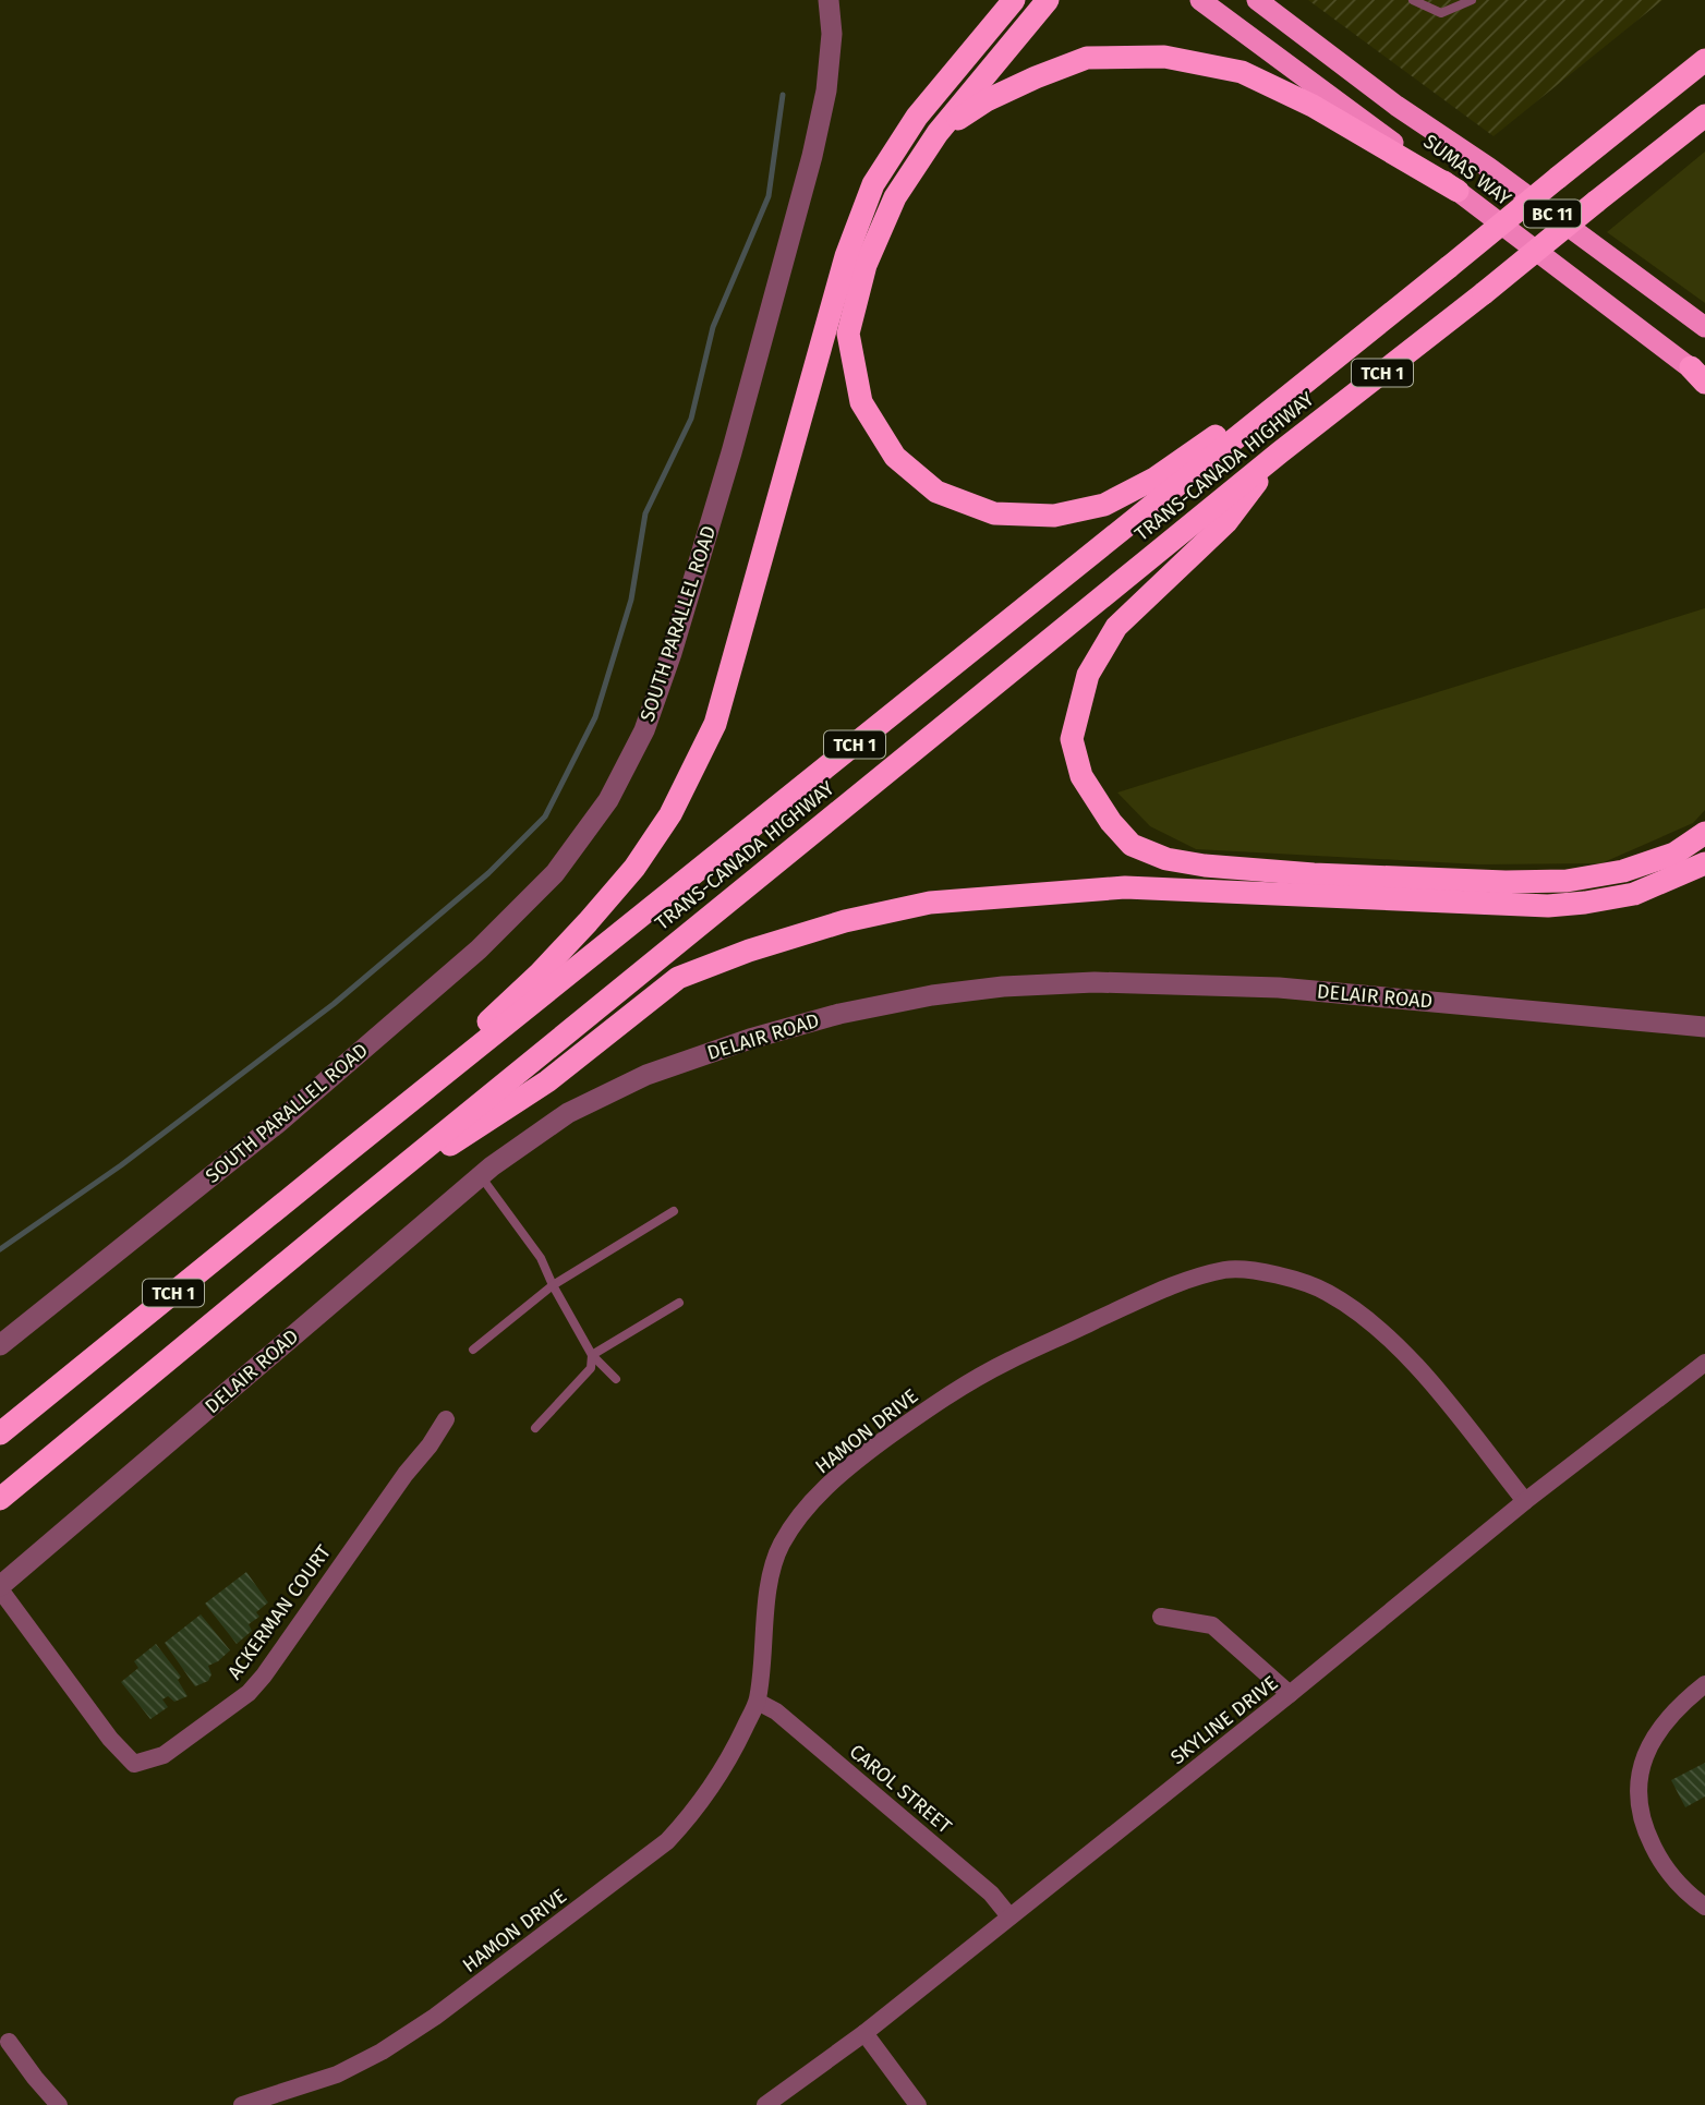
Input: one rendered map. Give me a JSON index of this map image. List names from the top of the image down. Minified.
{"streets":{"highway":["SUMAS WAY","BC 11","TCH 1","TRANS-CANADA HIGHWAY"],"street":["SOUTH PARALLEL ROAD","DELAIR ROAD","HAMON DRIVE","ACKERMAN COURT","SKYLINE DRIVE","CAROL STREET"]},"crossings":[["DELAIR ROAD","ACKERMAN COURT"],["HAMON DRIVE","SKYLINE DRIVE"],["HAMON DRIVE","CAROL STREET"],["SKYLINE DRIVE","CAROL STREET"]]}
